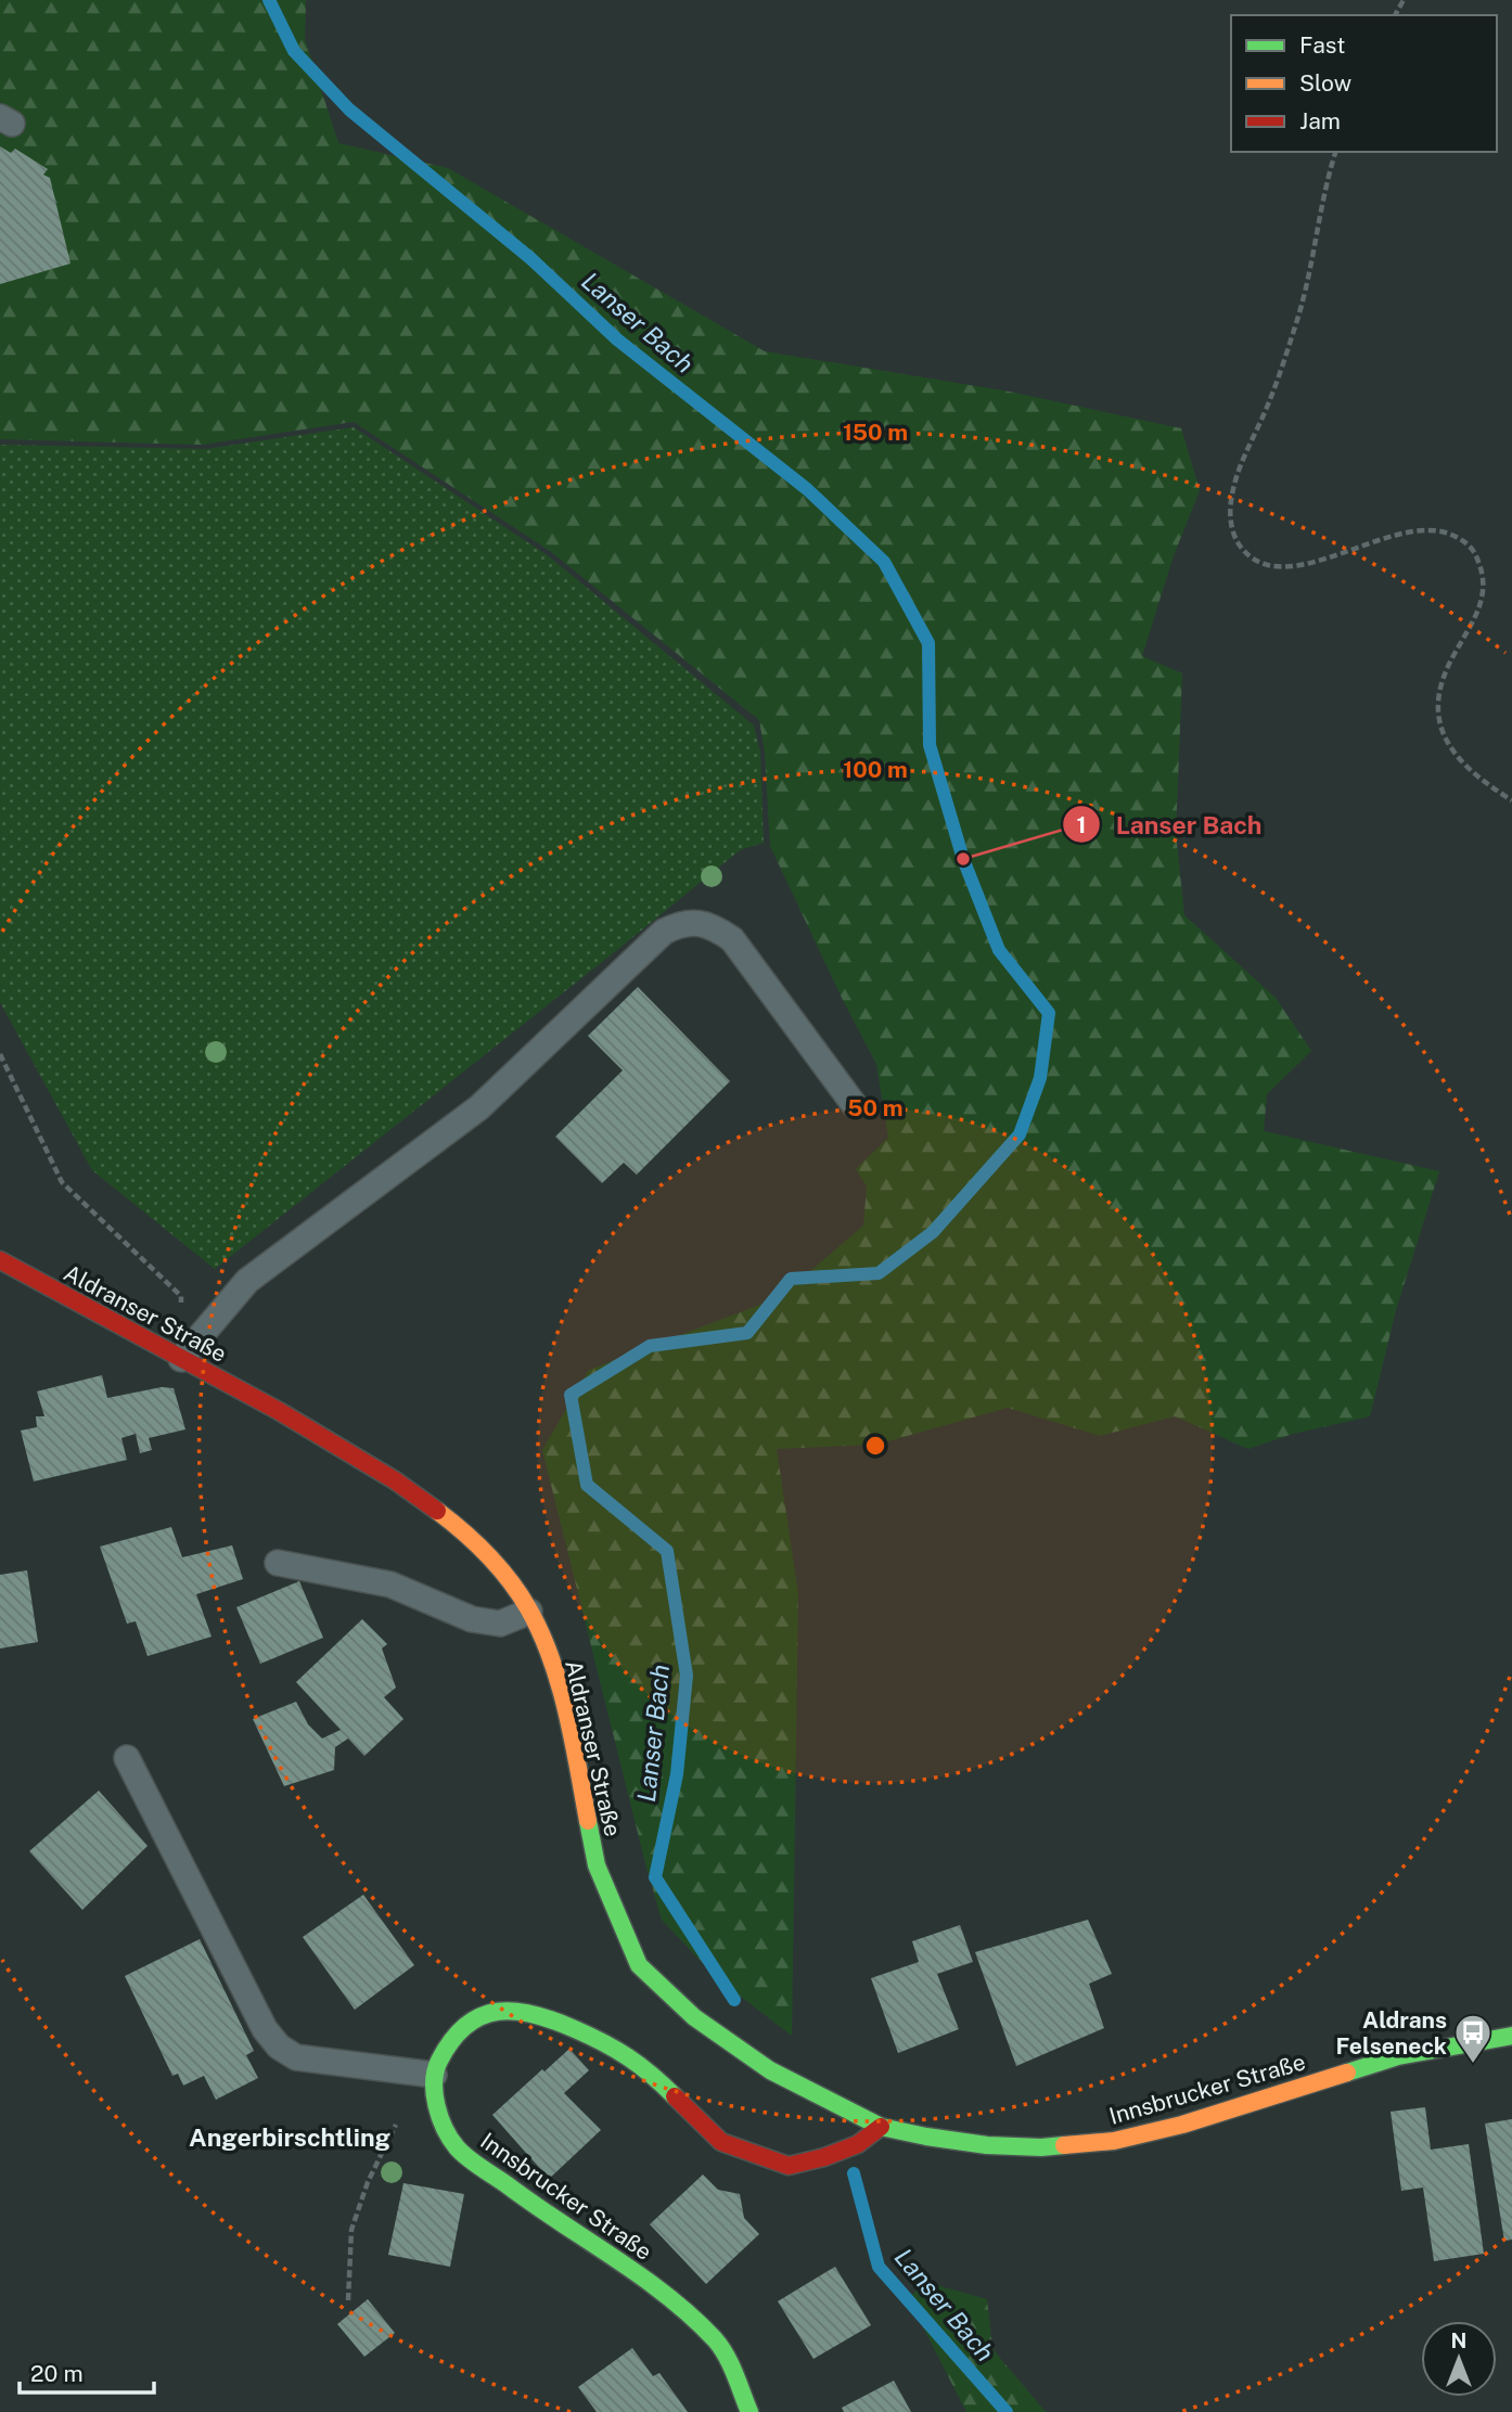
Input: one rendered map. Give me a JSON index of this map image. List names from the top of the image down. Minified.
{"streets":{"main road":["Aldranser Straße","Innsbrucker Straße"]},"crossings":[["Aldranser Straße","Innsbrucker Straße"]],"districts":["Angerbirschtling"],"water":["Lanser Bach"],"places":{"other":["Lanser Bach"],"bus stop":["Aldrans Felseneck"]},"legend":["Fast","Slow","Jam"],"scale_bar":"20 m","north":"top","rings":["150 m","100 m","50 m"]}
